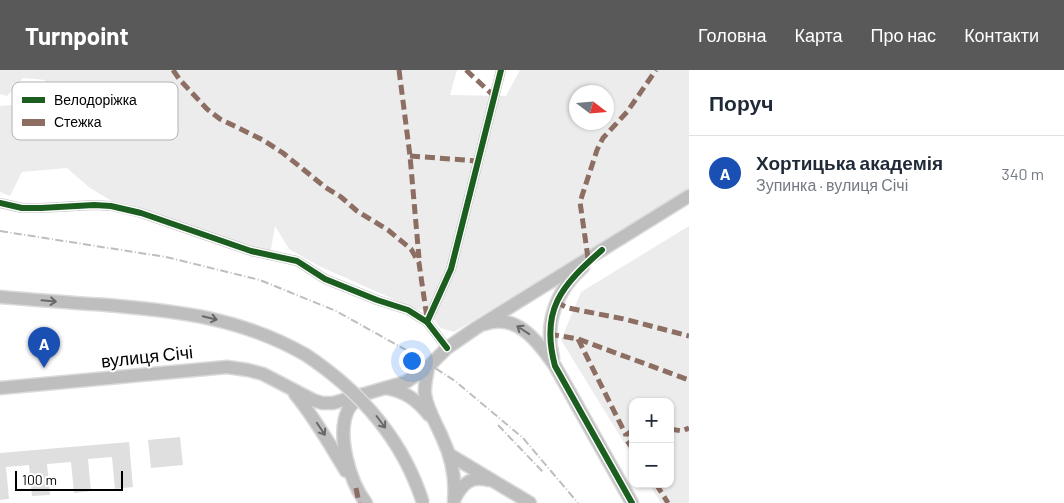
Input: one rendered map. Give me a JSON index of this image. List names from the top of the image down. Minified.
{"streets":{"main road":["вулиця Січі"]},"legend":["Велодоріжка","Стежка"],"scale_bar":"100 m","north":"right","page":{"header":"Turnpoint","nav":["Головна","Карта","Про нас","Контакти"],"heading":"Поруч","list":[{"mark":"A","name":"Хортицька академія","note":"Зупинка · вулиця Січі","value":"340 m"}],"pins":"A","map_buttons":["+","−"],"scale":"100 m"}}
